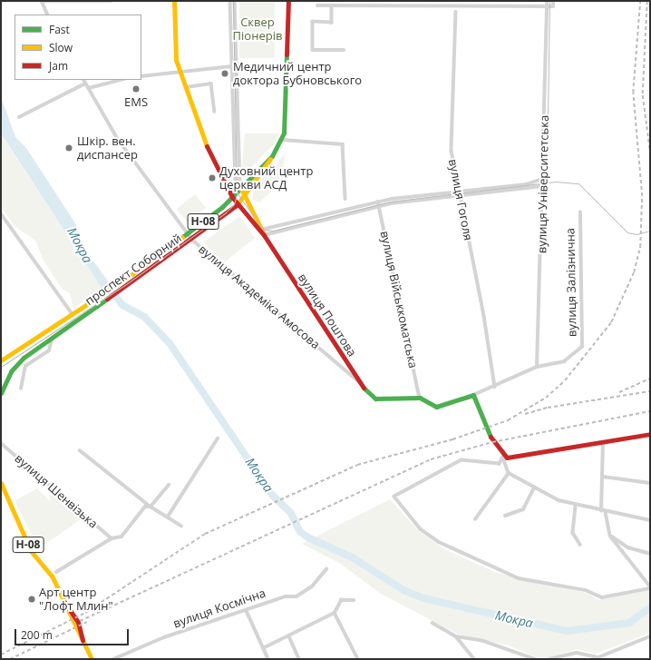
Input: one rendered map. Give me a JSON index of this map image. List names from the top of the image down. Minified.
{"streets":{"main road":["Н-08","проспект Соборний","вулиця Залізнична","вулиця Поштова"],"street":["вулиця Університетська","вулиця Гоголя","вулиця Академіка Амосова","вулиця Військкоматська","вулиця Шенвізька","вулиця Космічна"]},"crossings":[["вулиця Університетська","вулиця Залізнична"],["вулиця Гоголя","вулиця Залізнична"],["проспект Соборний","вулиця Академіка Амосова"],["проспект Соборний","вулиця Поштова"],["вулиця Залізнична","вулиця Військкоматська"],["вулиця Залізнична","вулиця Поштова"],["вулиця Академіка Амосова","вулиця Поштова"],["вулиця Військкоматська","вулиця Поштова"]],"water":["Мокра"],"parks":["Сквер Піонерів"],"places":["Медичний центр доктора Бубновського","EMS","Шкір. вен. диспансер","Духовний центр церкви АСД","Арт центр \"Лофт Млин\""],"legend":["Fast","Slow","Jam"],"scale_bar":"200 m"}
